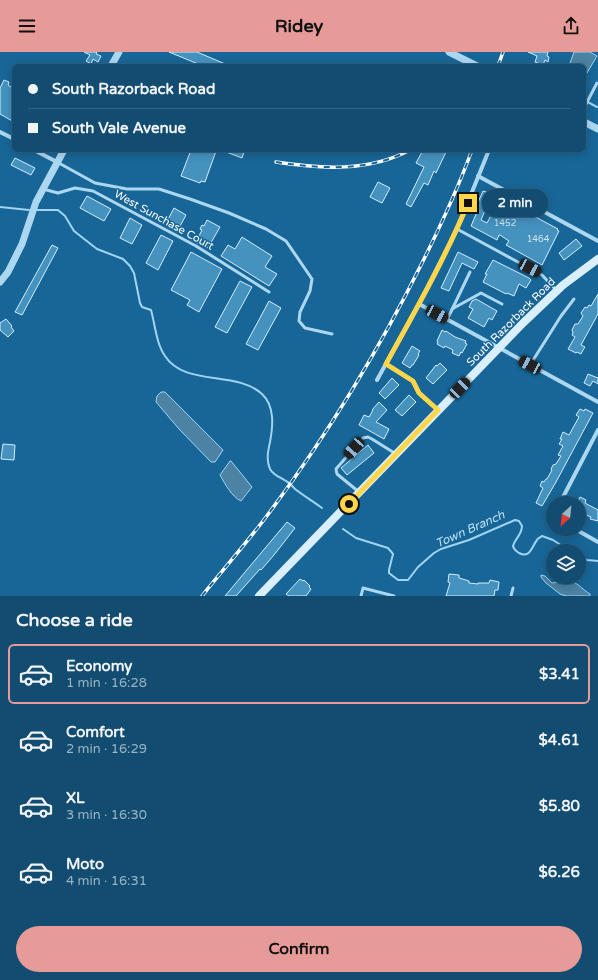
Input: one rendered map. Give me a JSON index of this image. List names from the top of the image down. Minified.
{"streets":{"main road":["South Razorback Road"],"lane":["West Sunchase Court"]},"water":["Town Branch"],"house_numbers":["1452","1464"],"north":"bottom left","page":{"header":"Ridey","banner":["South Razorback Road","South Vale Avenue"],"bubble":"2 min","heading":"Choose a ride","list":[{"name":"Economy","note":"1 min · 16:28","value":"$3.41"},{"name":"Comfort","note":"2 min · 16:29","value":"$4.61"},{"name":"XL","note":"3 min · 16:30","value":"$5.80"},{"name":"Moto","note":"4 min · 16:31","value":"$6.26"}],"buttons":"Confirm"}}
